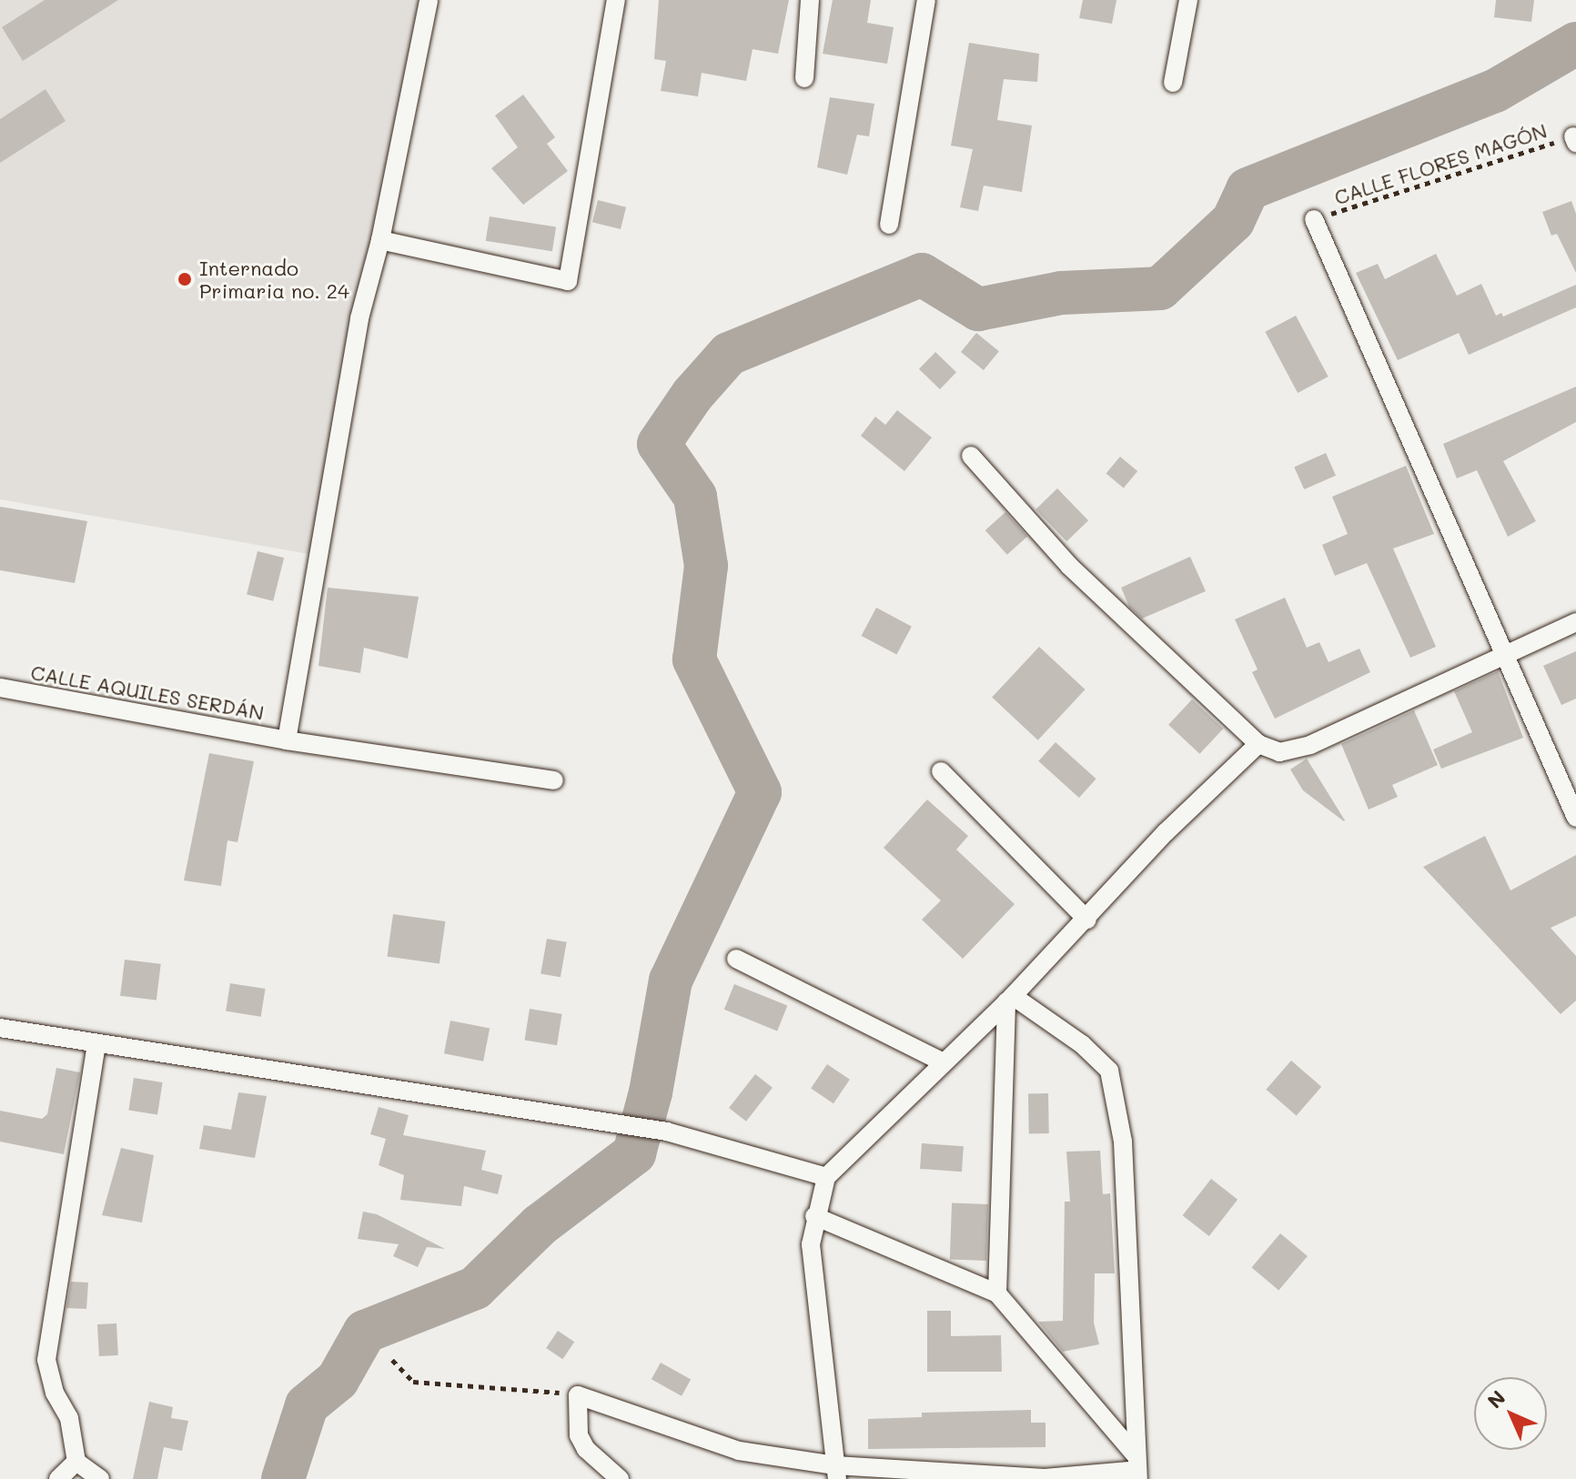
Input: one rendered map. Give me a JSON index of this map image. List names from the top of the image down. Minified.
{"streets":{"street":["CALLE AQUILES SERDÁN"],"path":["CALLE FLORES MAGÓN"]},"places":["Internado Primaria no. 24"],"north":"top left"}
